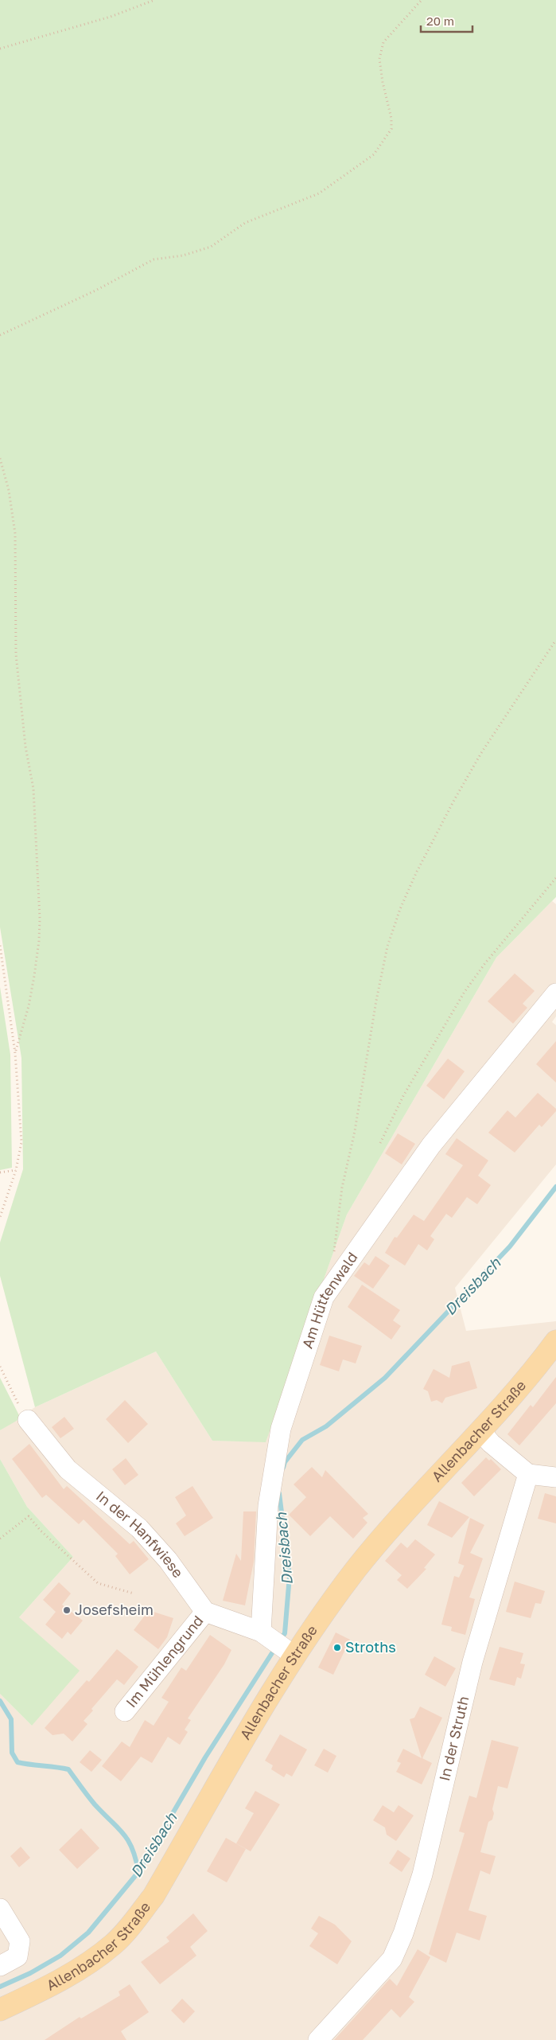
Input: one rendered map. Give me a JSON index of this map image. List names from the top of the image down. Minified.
{"streets":{"main road":["Allenbacher Straße"],"street":["Am Hüttenwald","In der Hanfwiese","Im Mühlengrund","In der Struth"]},"crossings":[["Am Hüttenwald","Allenbacher Straße"],["In der Hanfwiese","Im Mühlengrund"]],"water":["Dreisbach"],"places":["Josefsheim","Stroths"],"scale_bar":"20 m"}
